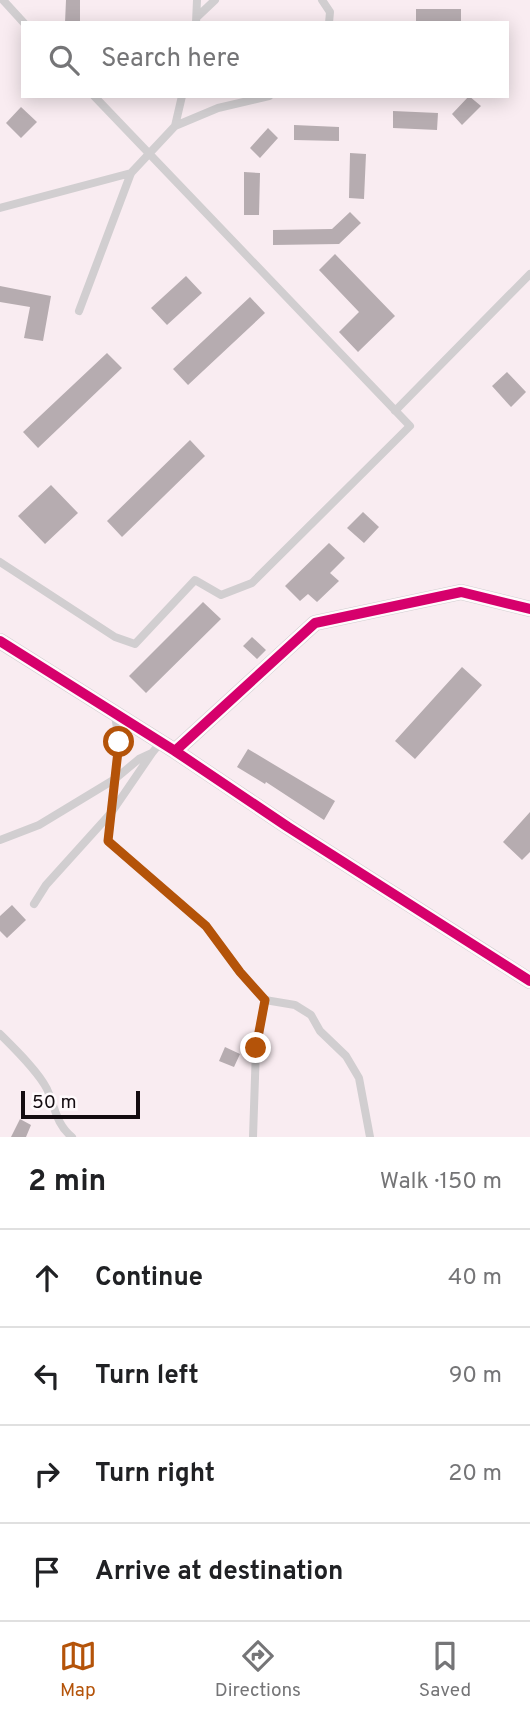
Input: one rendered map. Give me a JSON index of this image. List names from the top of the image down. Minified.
{"scale_bar":"50 m","page":{"search":"Search here","scale":"50 m","heading":["2 min","Walk · 150 m"],"list":[["Continue","40 m"],["Turn left","90 m"],["Turn right","20 m"],"Arrive at destination"],"nav":["Map","Directions","Saved"]}}
